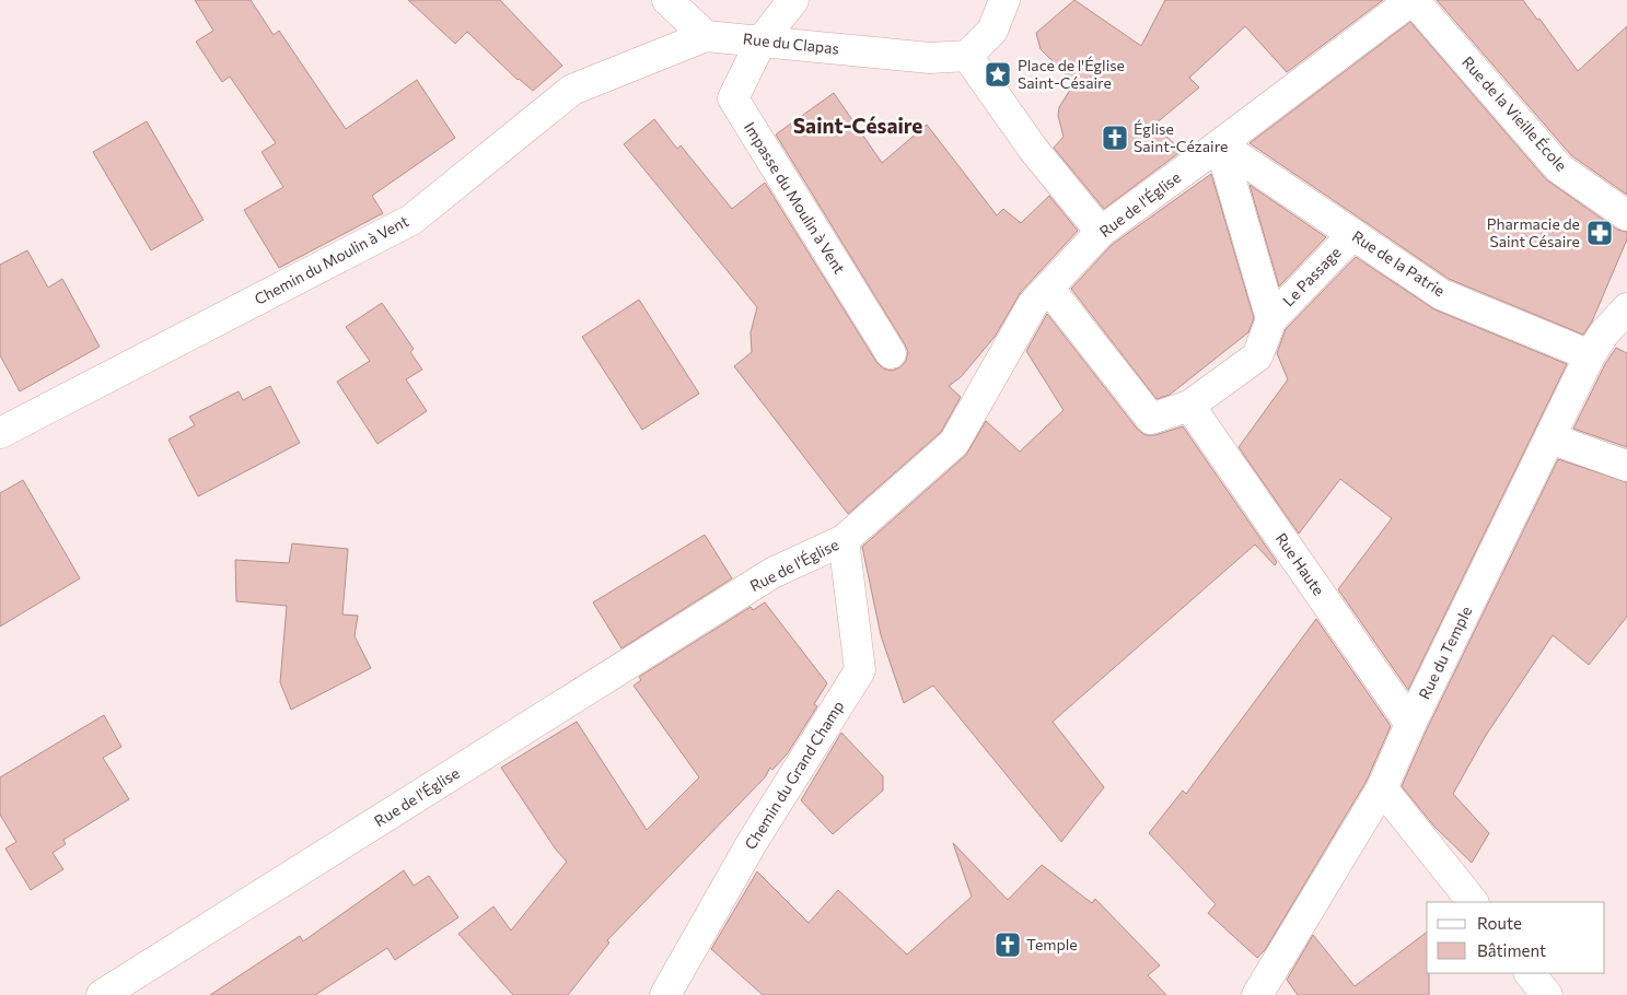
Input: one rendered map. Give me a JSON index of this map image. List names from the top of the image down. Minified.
{"streets":{"street":["Rue du Clapas","Rue de la Vieille École","Impasse du Moulin à Vent","Rue de l'Église","Chemin du Moulin à Vent","Rue de la Patrie","Le Passage","Rue Haute","Rue du Temple","Chemin du Grand Champ"]},"crossings":[["Rue du Clapas","Impasse du Moulin à Vent"],["Rue du Clapas","Chemin du Moulin à Vent"],["Rue de la Vieille École","Rue de l'Église"],["Rue de l'Église","Rue de la Patrie"],["Rue de l'Église","Chemin du Grand Champ"],["Rue de la Patrie","Le Passage"],["Rue de la Patrie","Rue du Temple"],["Rue Haute","Rue du Temple"]],"districts":["Saint-Césaire"],"places":{"place":["Place de l'Église Saint-Césaire"],"church":["Église Saint-Cézaire","Temple"],"pharmacy":["Pharmacie de Saint Césaire"]},"legend":["Route","Bâtiment"]}
